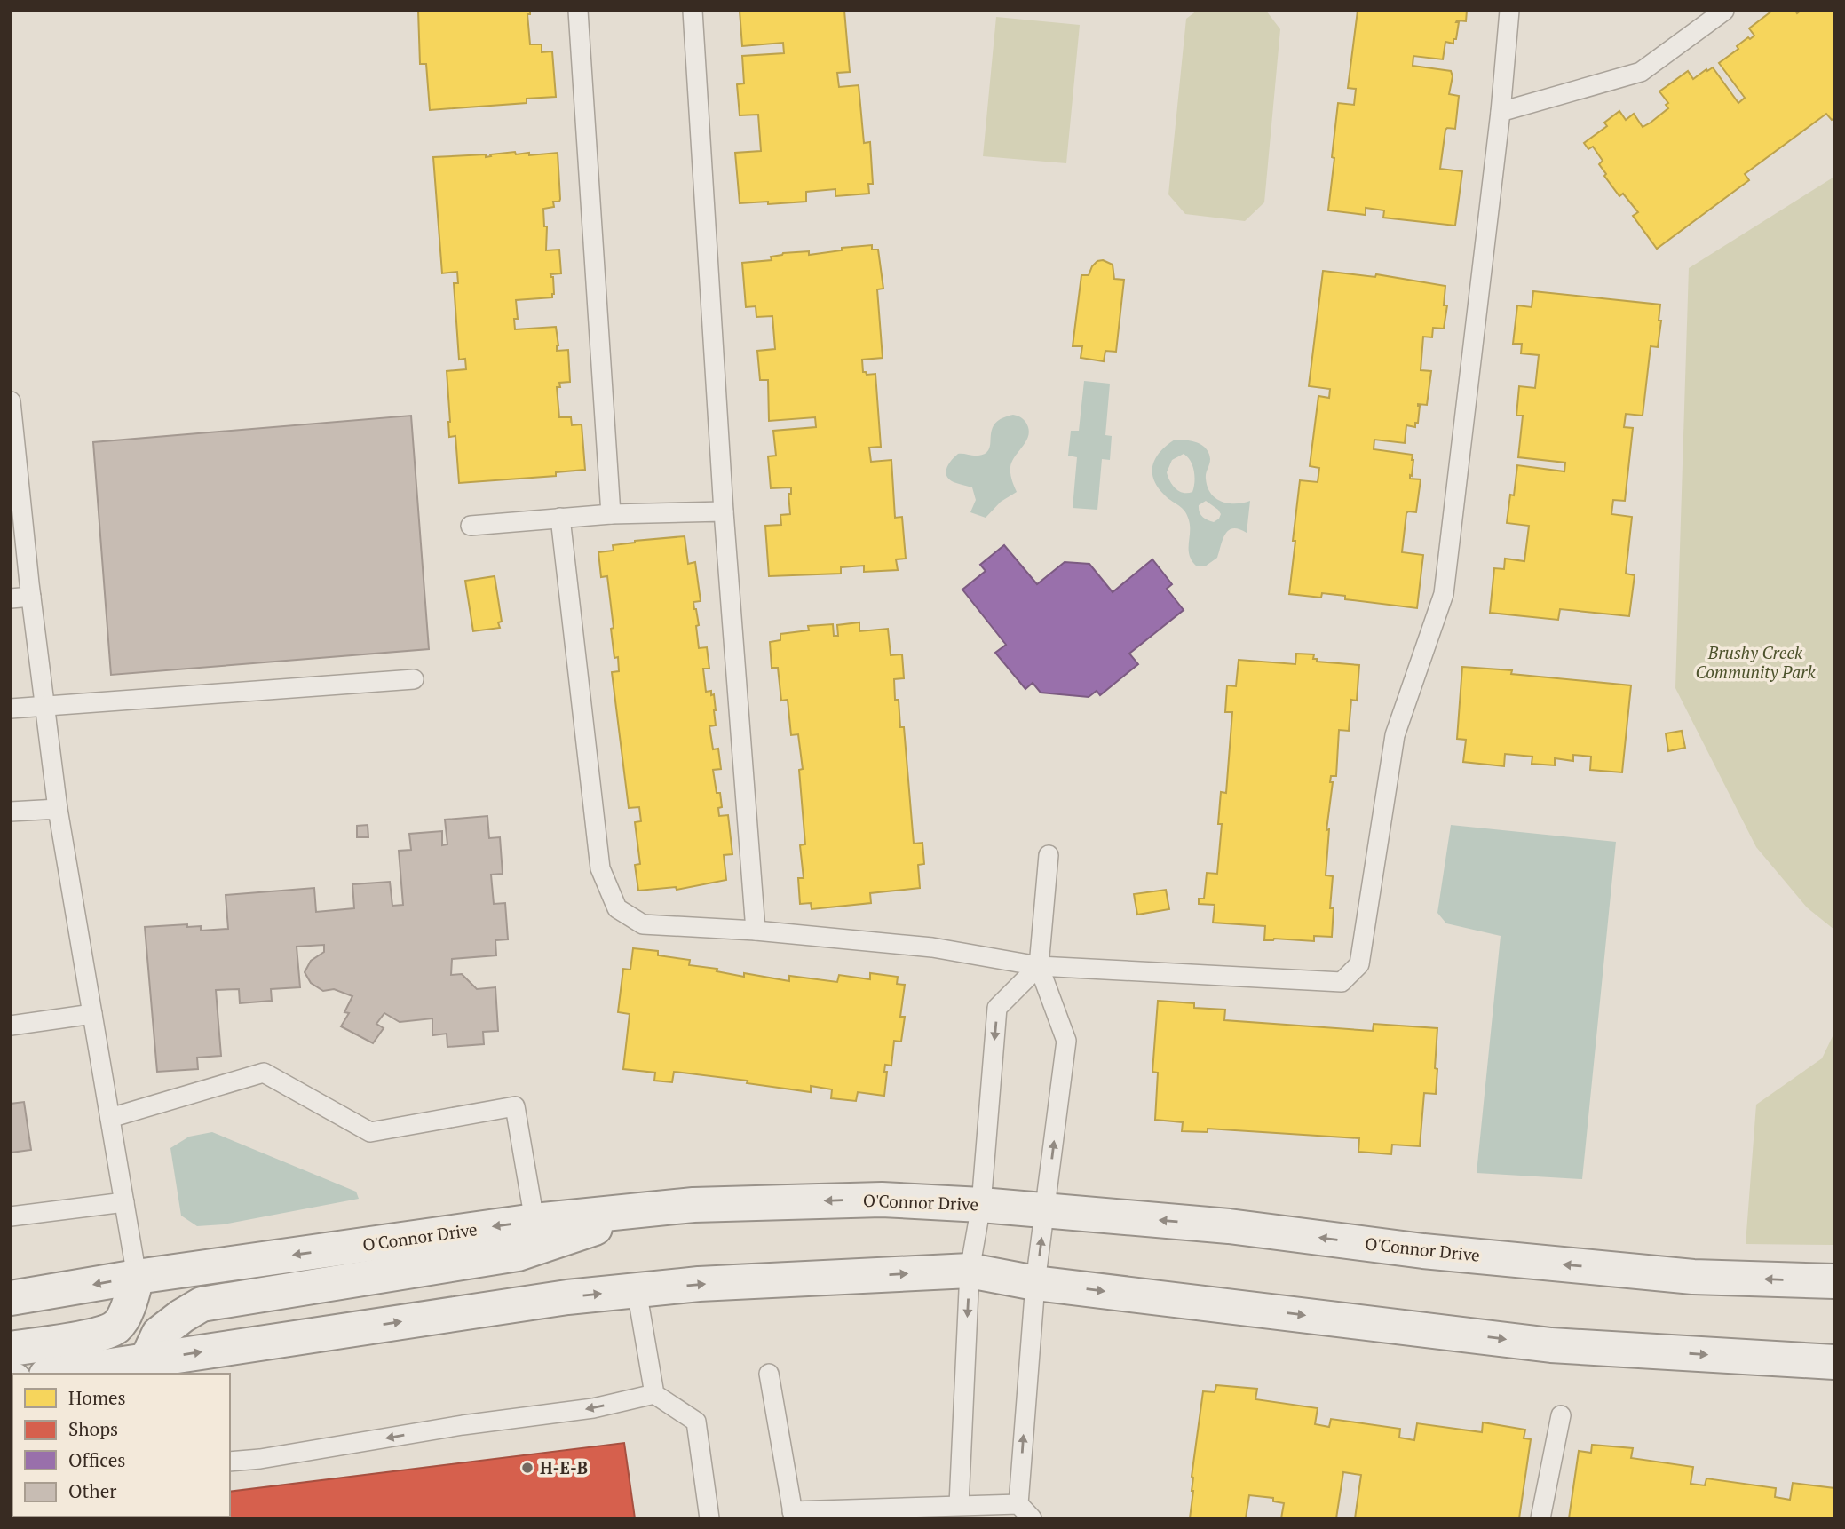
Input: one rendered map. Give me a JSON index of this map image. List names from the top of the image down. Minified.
{"streets":{"main road":["O'Connor Drive"]},"parks":["Brushy Creek Community Park"],"places":["H-E-B"],"legend":["Homes","Shops","Offices","Other"]}
